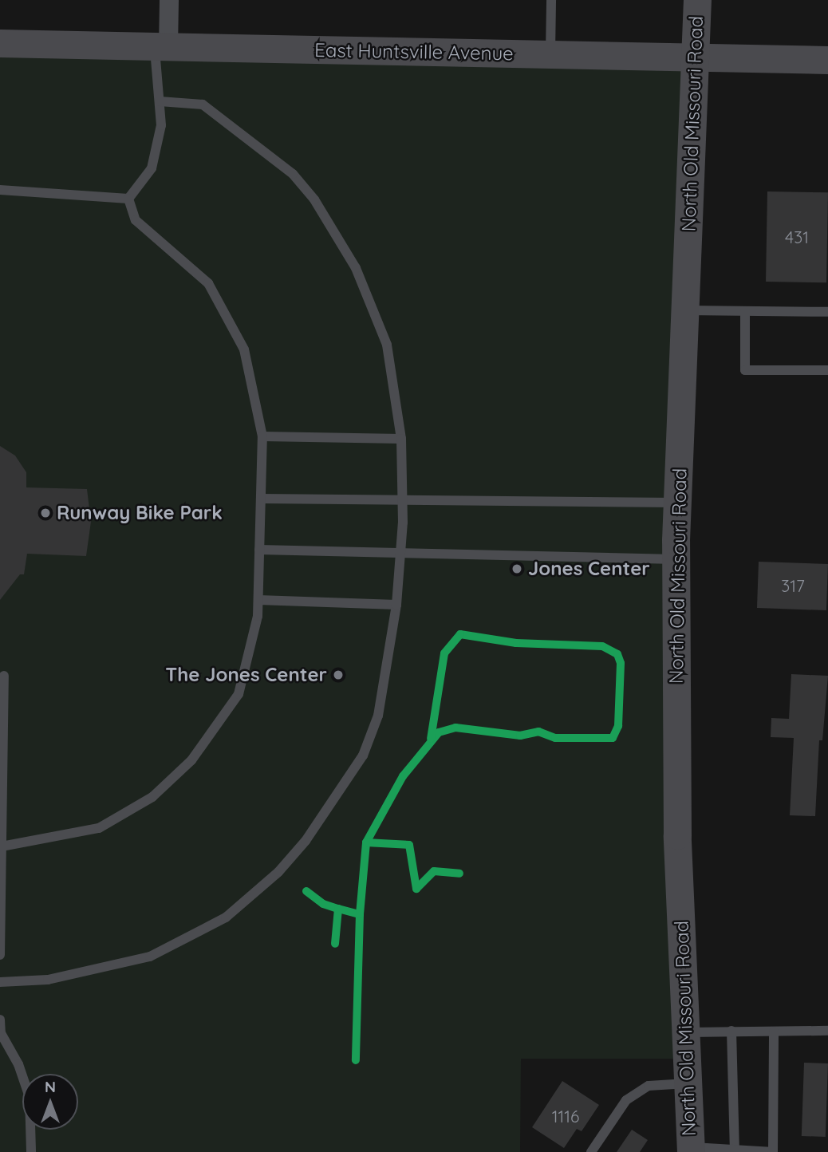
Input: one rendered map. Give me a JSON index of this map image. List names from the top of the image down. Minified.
{"streets":{"main road":["East Huntsville Avenue","North Old Missouri Road"]},"crossings":[["East Huntsville Avenue","North Old Missouri Road"]],"places":["Runway Bike Park","Jones Center","The Jones Center"],"house_numbers":["431","317","1116"],"north":"top"}
